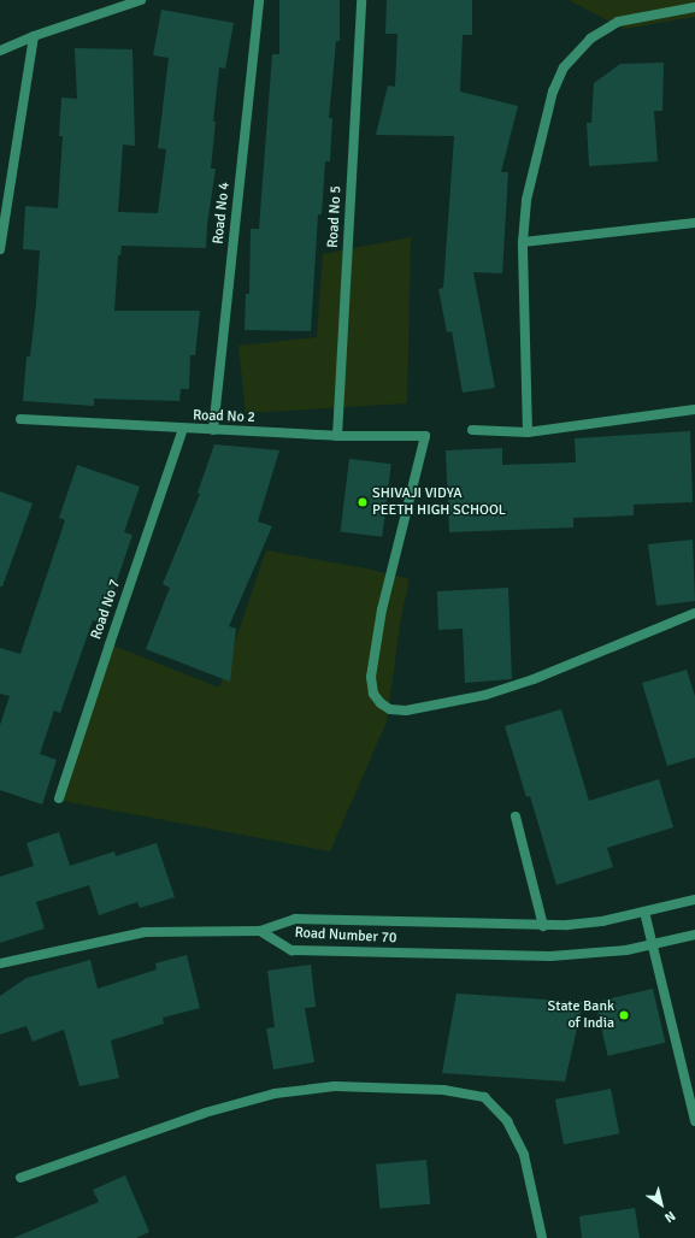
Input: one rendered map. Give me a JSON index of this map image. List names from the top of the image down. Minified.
{"streets":{"street":["Road No 4","Road No 5","Road No 2","Road No 7","Road Number 70"]},"crossings":[["Road No 4","Road No 2"],["Road No 5","Road No 2"],["Road No 2","Road No 7"]],"places":["SHIVAJI VIDYA PEETH HIGH SCHOOL","State Bank of India"],"north":"bottom right"}
